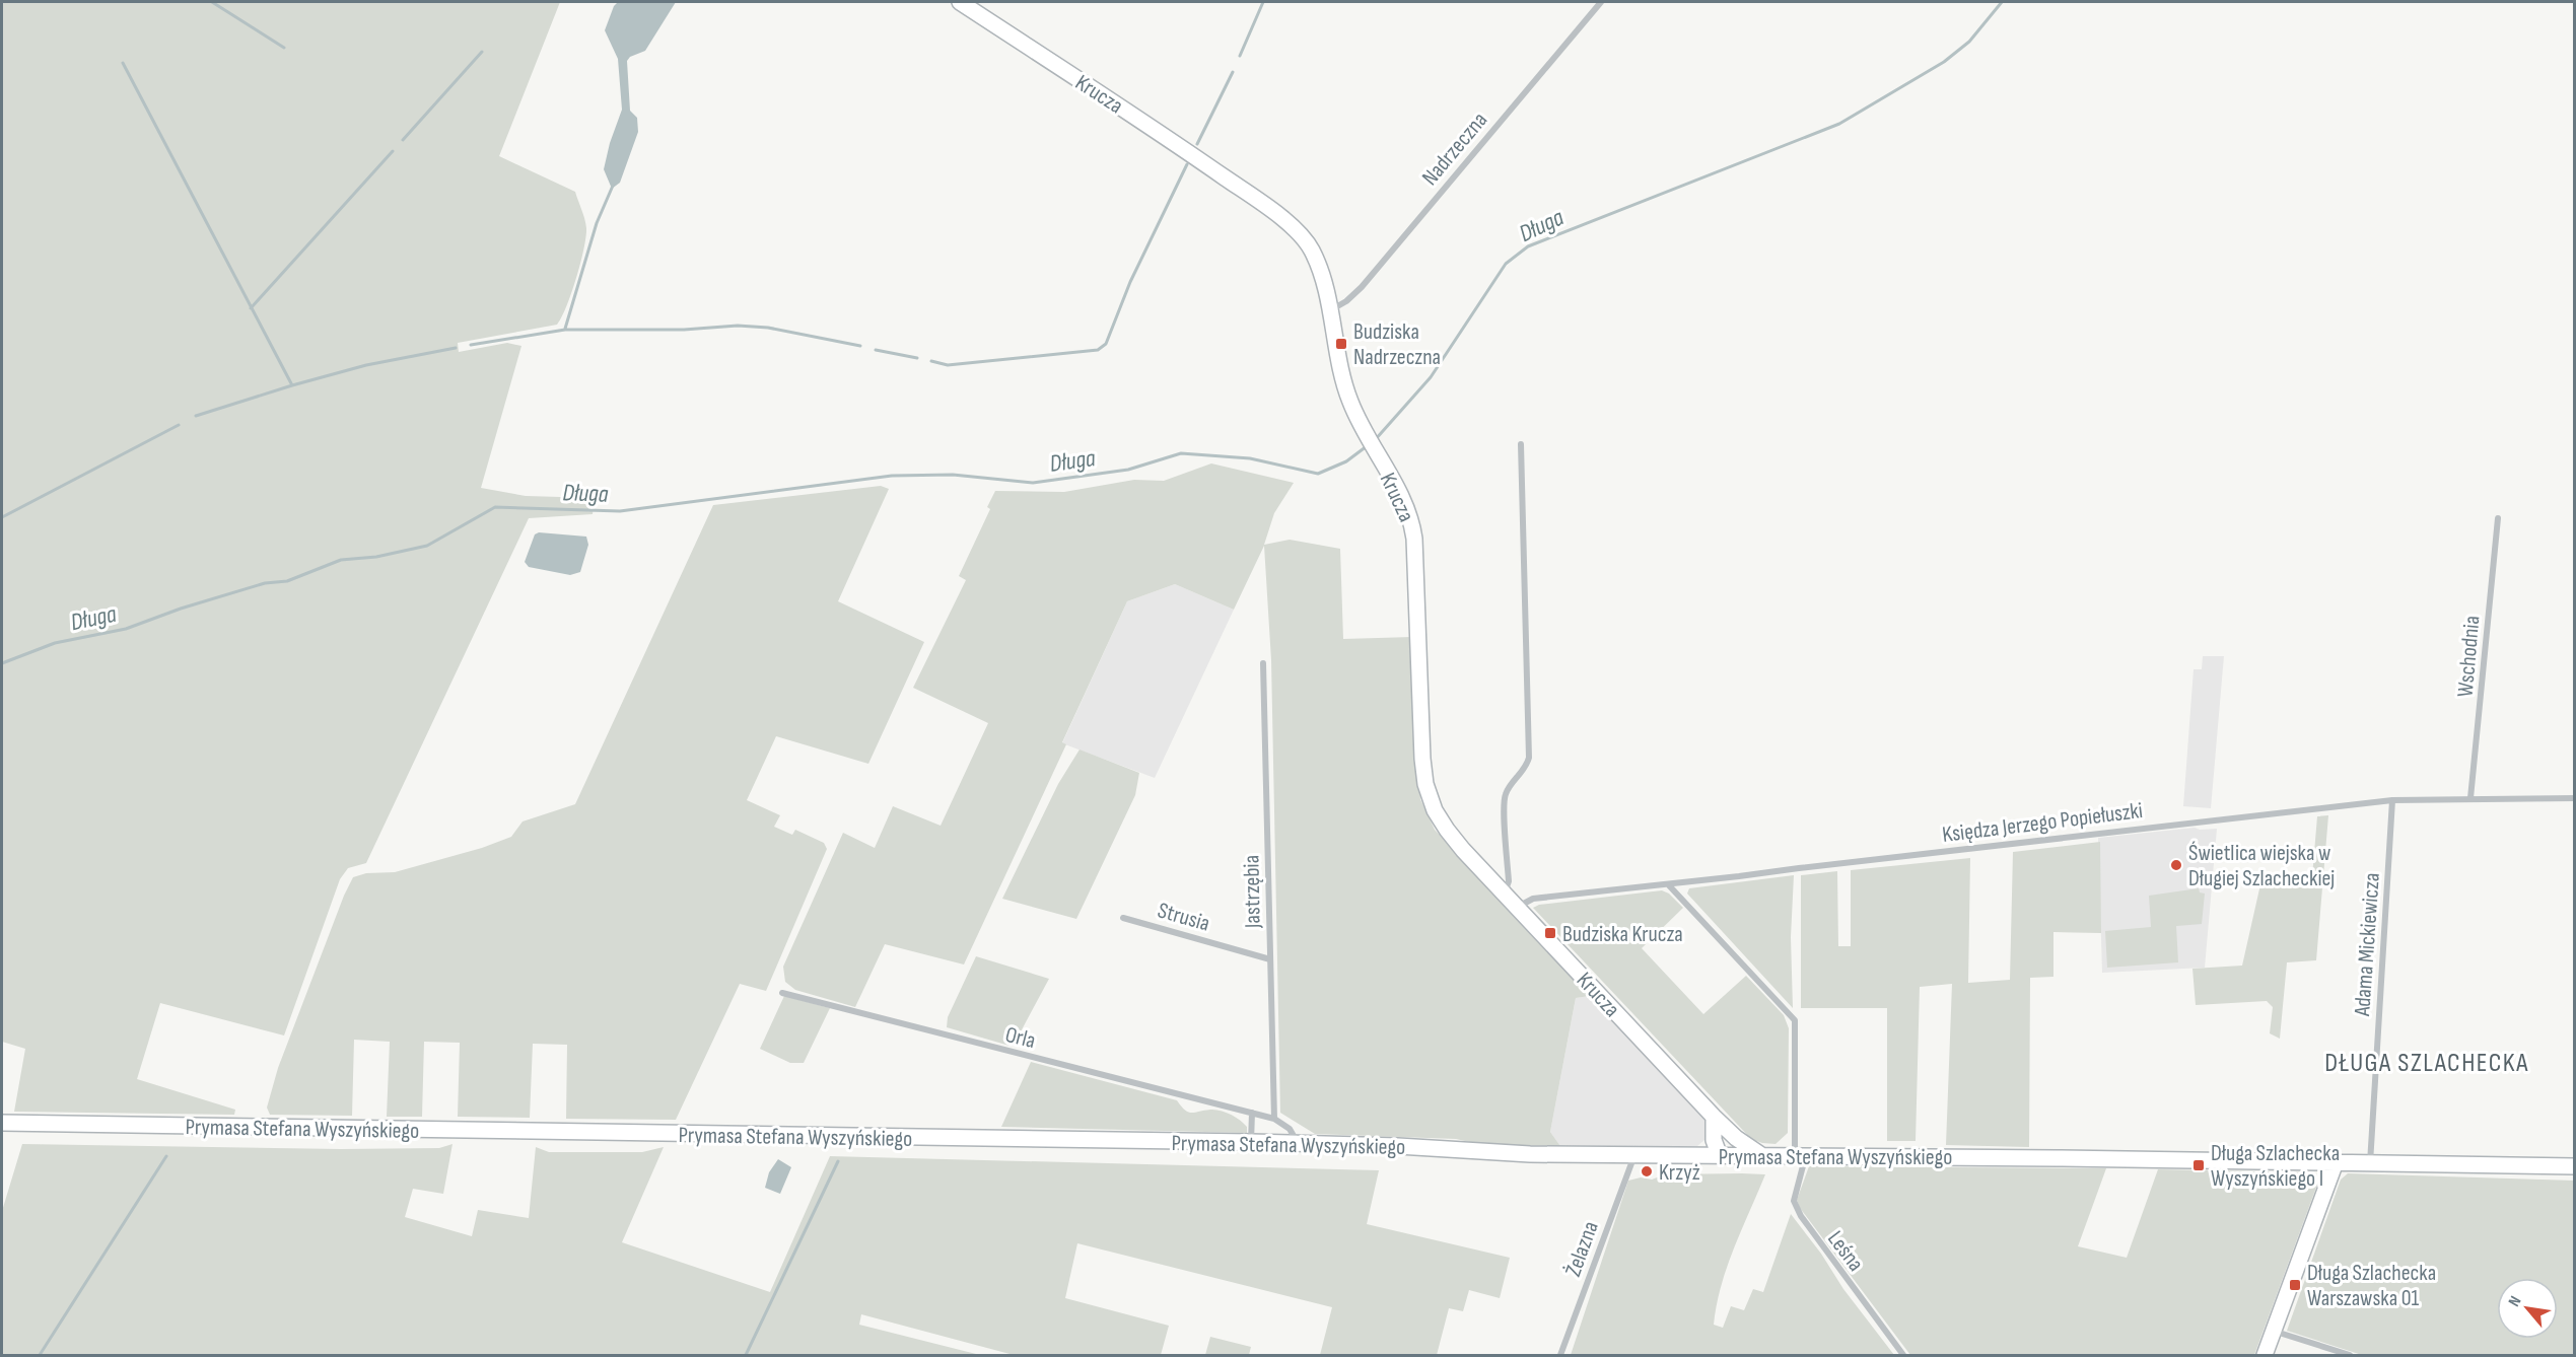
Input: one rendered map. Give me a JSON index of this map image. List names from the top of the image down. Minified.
{"streets":{"street":["Krucza","Nadrzeczna","Wschodnia","Księdza Jerzego Popiełuszki","Jastrzębia","Strusia","Adama Mickiewicza","Orla","Prymasa Stefana Wyszyńskiego","Żelazna","Leśna"]},"crossings":[["Krucza","Nadrzeczna"],["Krucza","Księdza Jerzego Popiełuszki"],["Krucza","Prymasa Stefana Wyszyńskiego"],["Wschodnia","Księdza Jerzego Popiełuszki"],["Księdza Jerzego Popiełuszki","Adama Mickiewicza"],["Księdza Jerzego Popiełuszki","Leśna"],["Jastrzębia","Strusia"],["Jastrzębia","Orla"],["Adama Mickiewicza","Prymasa Stefana Wyszyńskiego"],["Prymasa Stefana Wyszyńskiego","Żelazna"],["Prymasa Stefana Wyszyńskiego","Leśna"]],"districts":["DŁUGA SZLACHECKA"],"water":["Długa"],"places":{"transit":["Budziska Nadrzeczna","Budziska Krucza","Długa Szlachecka Wyszyńskiego I","Długa Szlachecka Warszawska 01"],"other":["Świetlica wiejska w Długiej Szlacheckiej","Krzyż"]},"north":"top left"}
